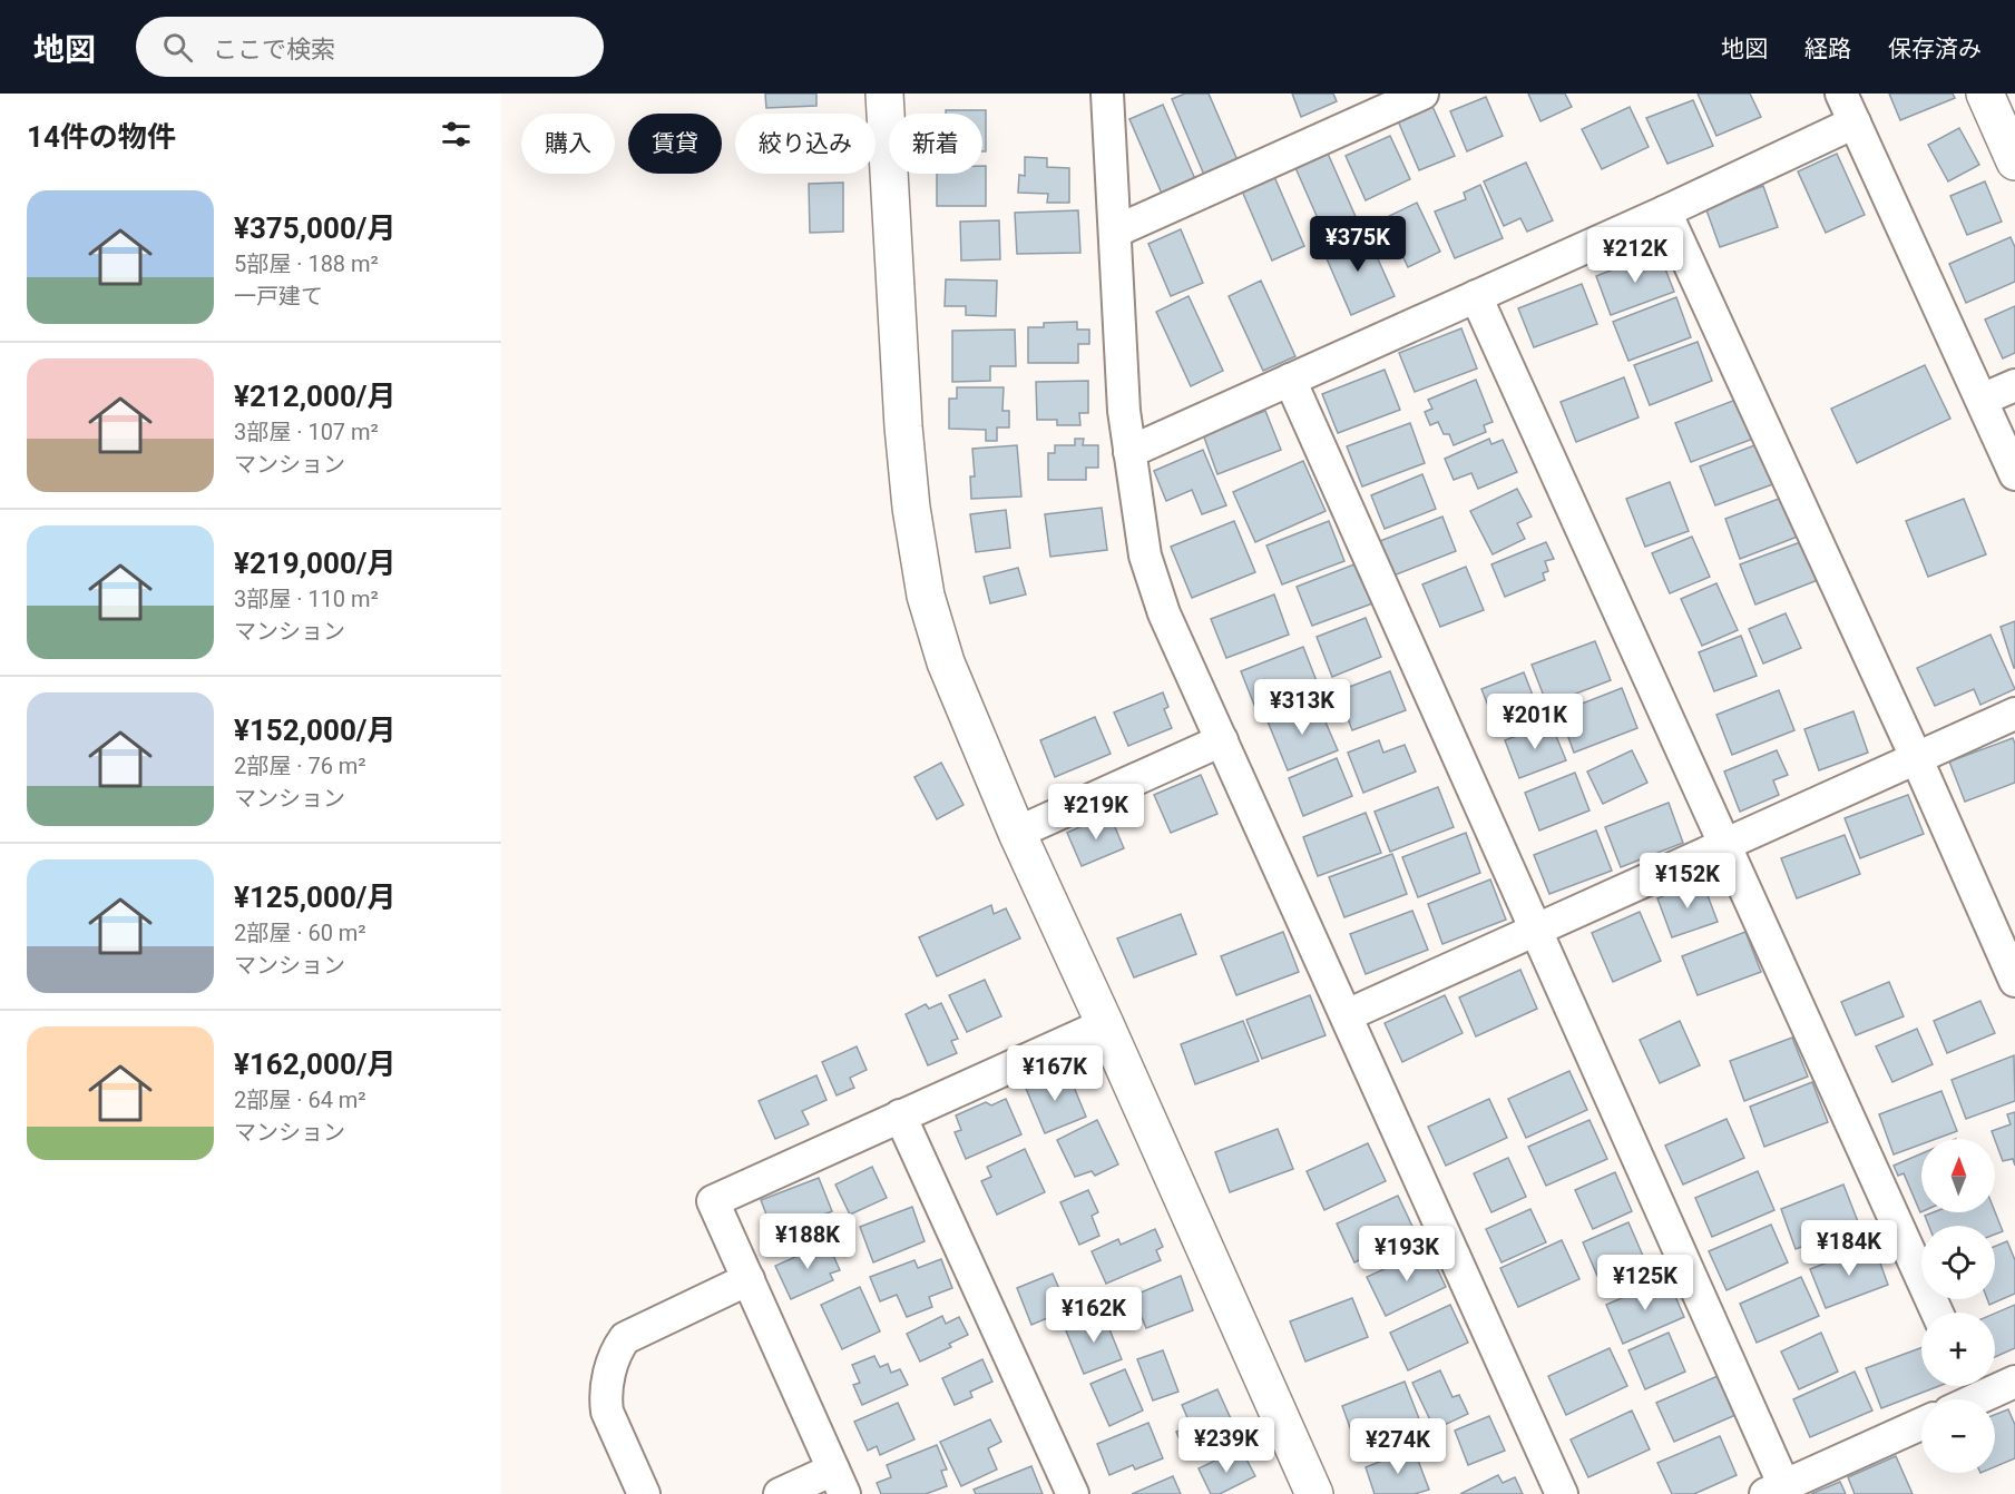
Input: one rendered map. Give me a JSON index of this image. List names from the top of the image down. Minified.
{"north":"top","page":{"header":"地図","search":"ここで検索","nav":["地図","経路","保存済み"],"heading":"14件の物件","chip":["購入","賃貸","絞り込み","新着"],"list":[{"name":"¥375,000/月","note":"5部屋 · 188 m² · 一戸建て"},{"name":"¥212,000/月","note":"3部屋 · 107 m² · マンション"},{"name":"¥219,000/月","note":"3部屋 · 110 m² · マンション"},{"name":"¥152,000/月","note":"2部屋 · 76 m² · マンション"},{"name":"¥125,000/月","note":"2部屋 · 60 m² · マンション"},{"name":"¥162,000/月","note":"2部屋 · 64 m² · マンション"}],"price":["¥375K","¥212K","¥313K","¥201K","¥219K","¥152K","¥167K","¥188K","¥184K","¥193K","¥125K","¥162K","¥239K","¥274K"],"map_buttons":["+","−"]}}
